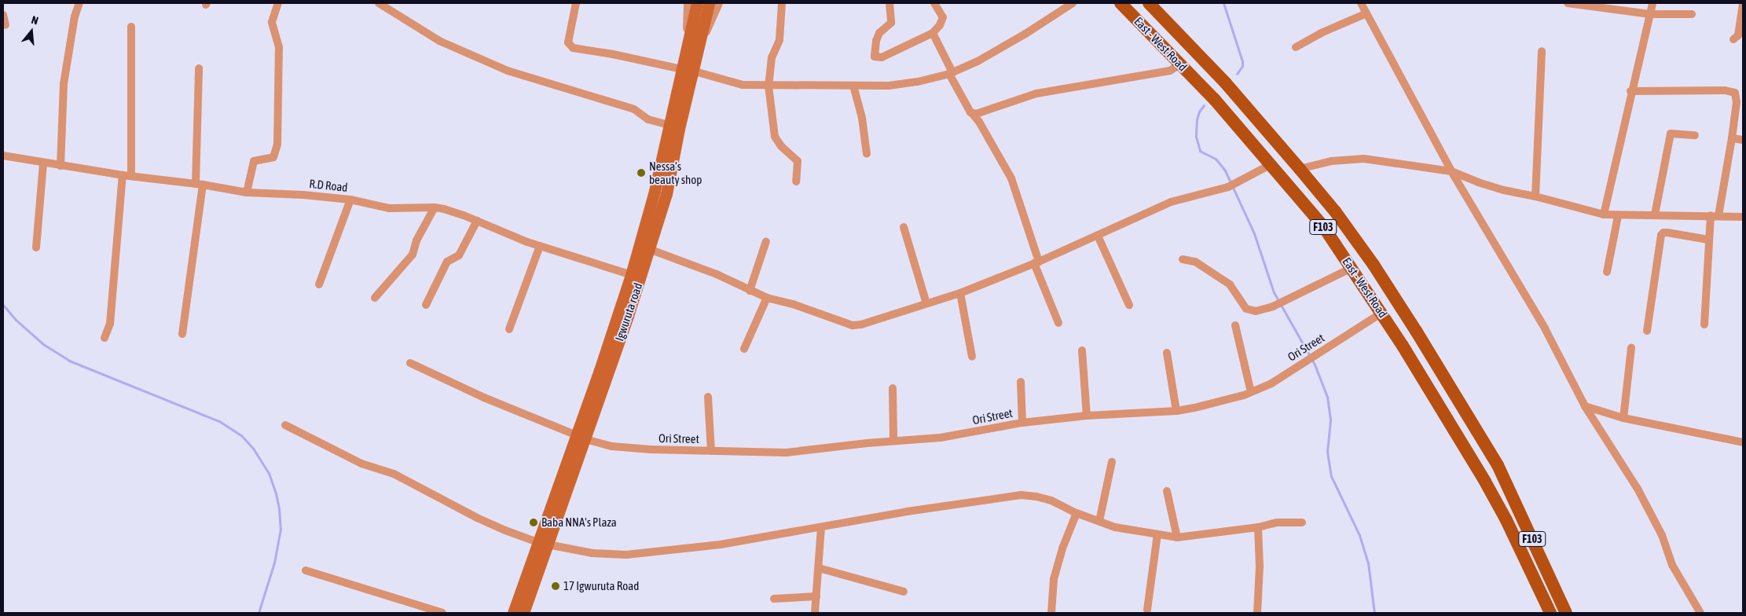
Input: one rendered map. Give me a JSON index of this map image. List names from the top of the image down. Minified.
{"streets":{"main road":["East - West Road","F103","Igwuruta road"],"street":["R.D Road","Ori Street"]},"crossings":[["East - West Road","Ori Street"],["R.D Road","Igwuruta road"],["Igwuruta road","Ori Street"]],"places":["Nessa’s beauty shop","Baba NNA's Plaza","17 Igwuruta Road"],"north":"top"}
